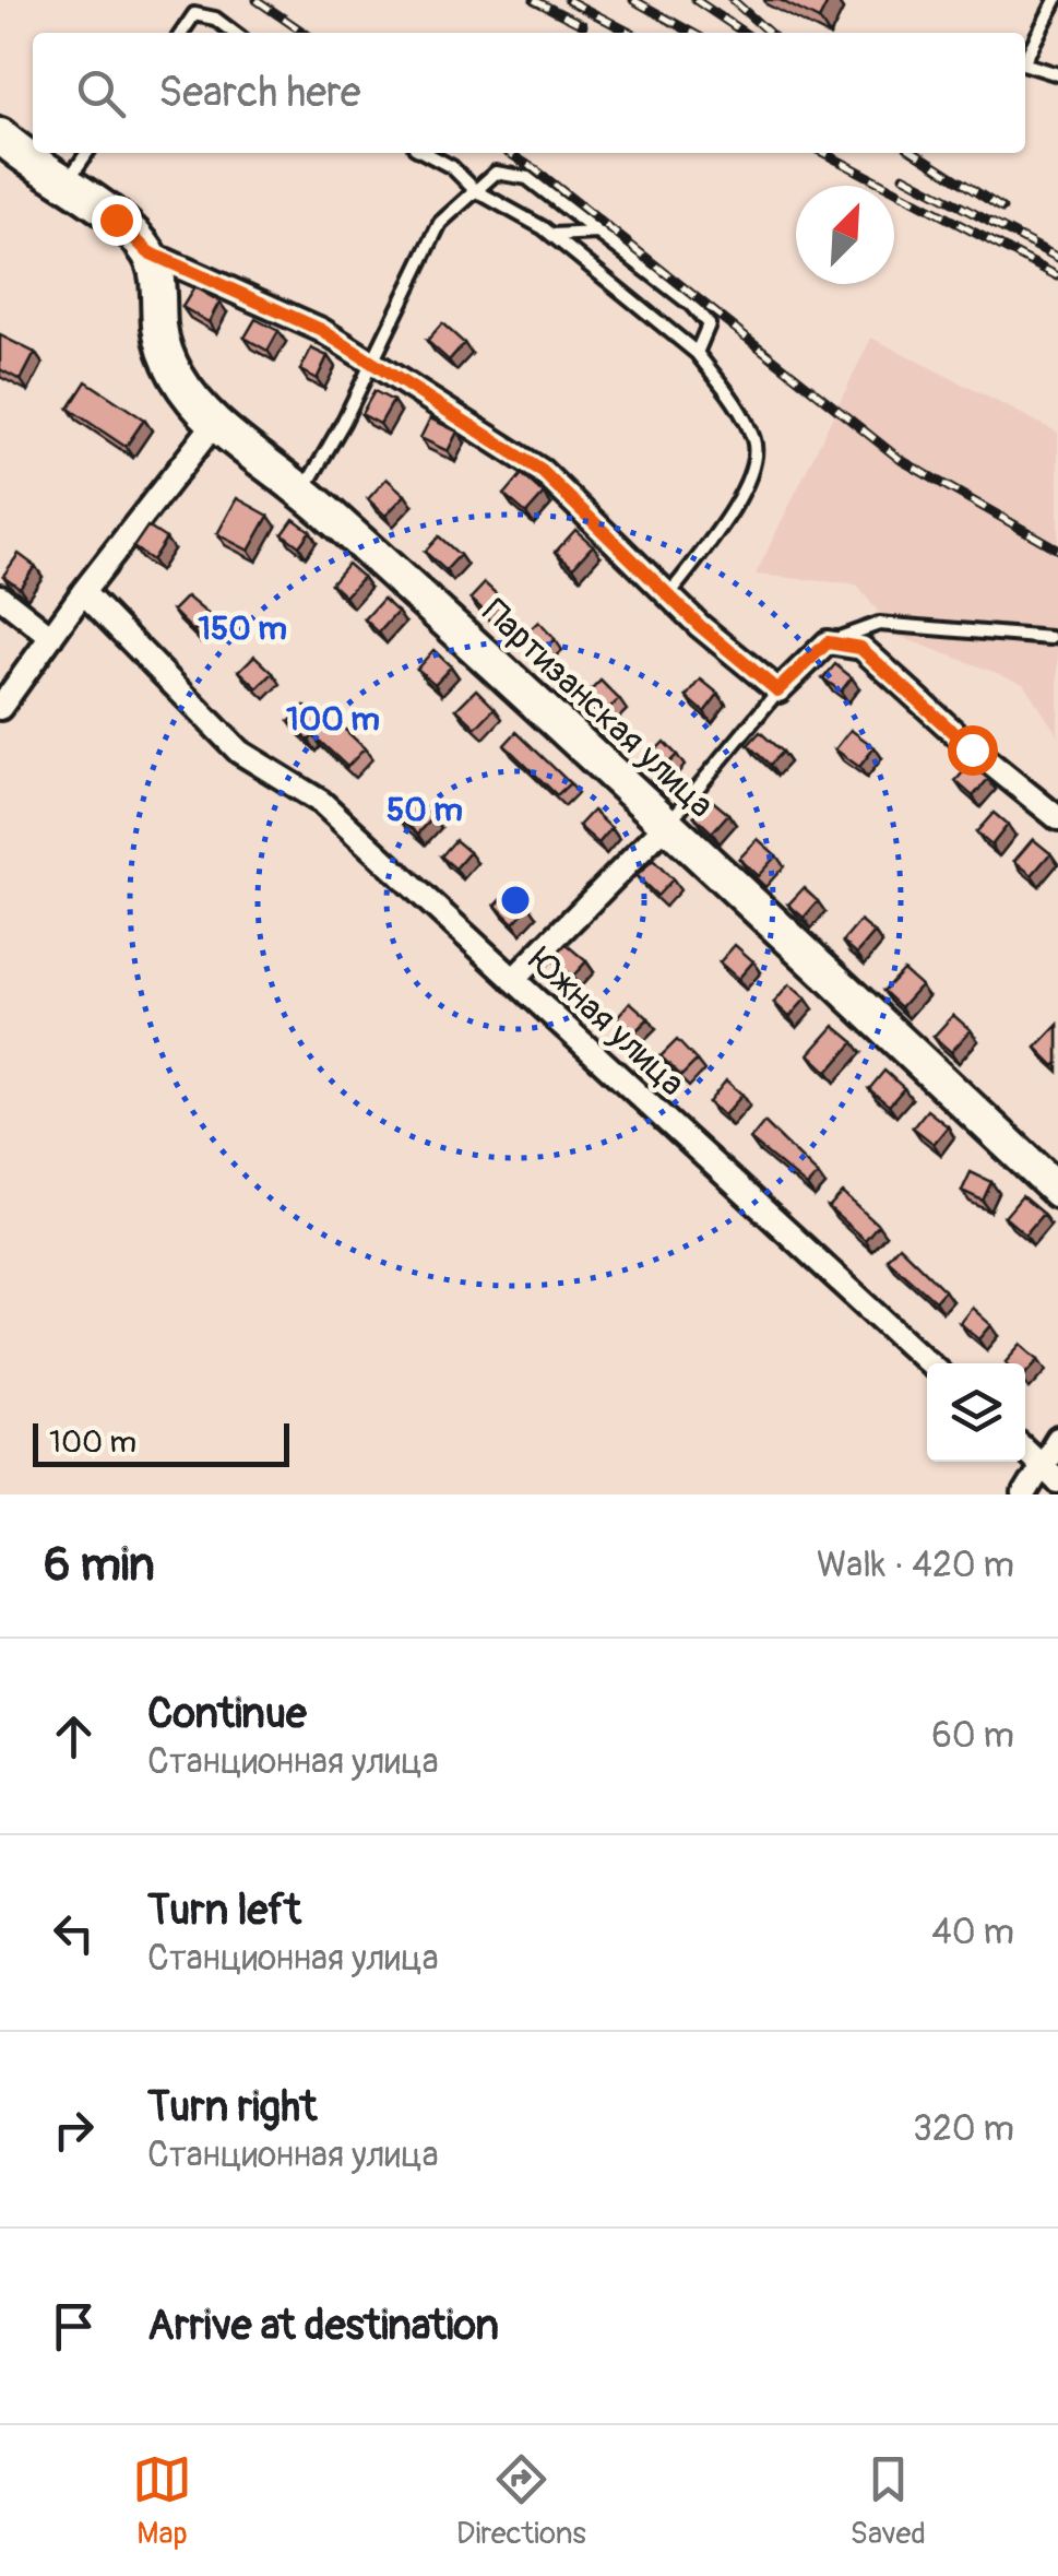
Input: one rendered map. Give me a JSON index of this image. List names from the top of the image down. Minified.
{"streets":{"main road":["Партизанская улица"],"street":["Южная улица"]},"scale_bar":"100 m","north":"top right","page":{"search":"Search here","scale":"100 m","heading":["6 min","Walk · 420 m"],"list":[["Continue","Станционная улица","60 m"],["Turn left","Станционная улица","40 m"],["Turn right","Станционная улица","320 m"],"Arrive at destination"],"nav":["Map","Directions","Saved"]},"rings":["150 m","100 m","50 m"]}
